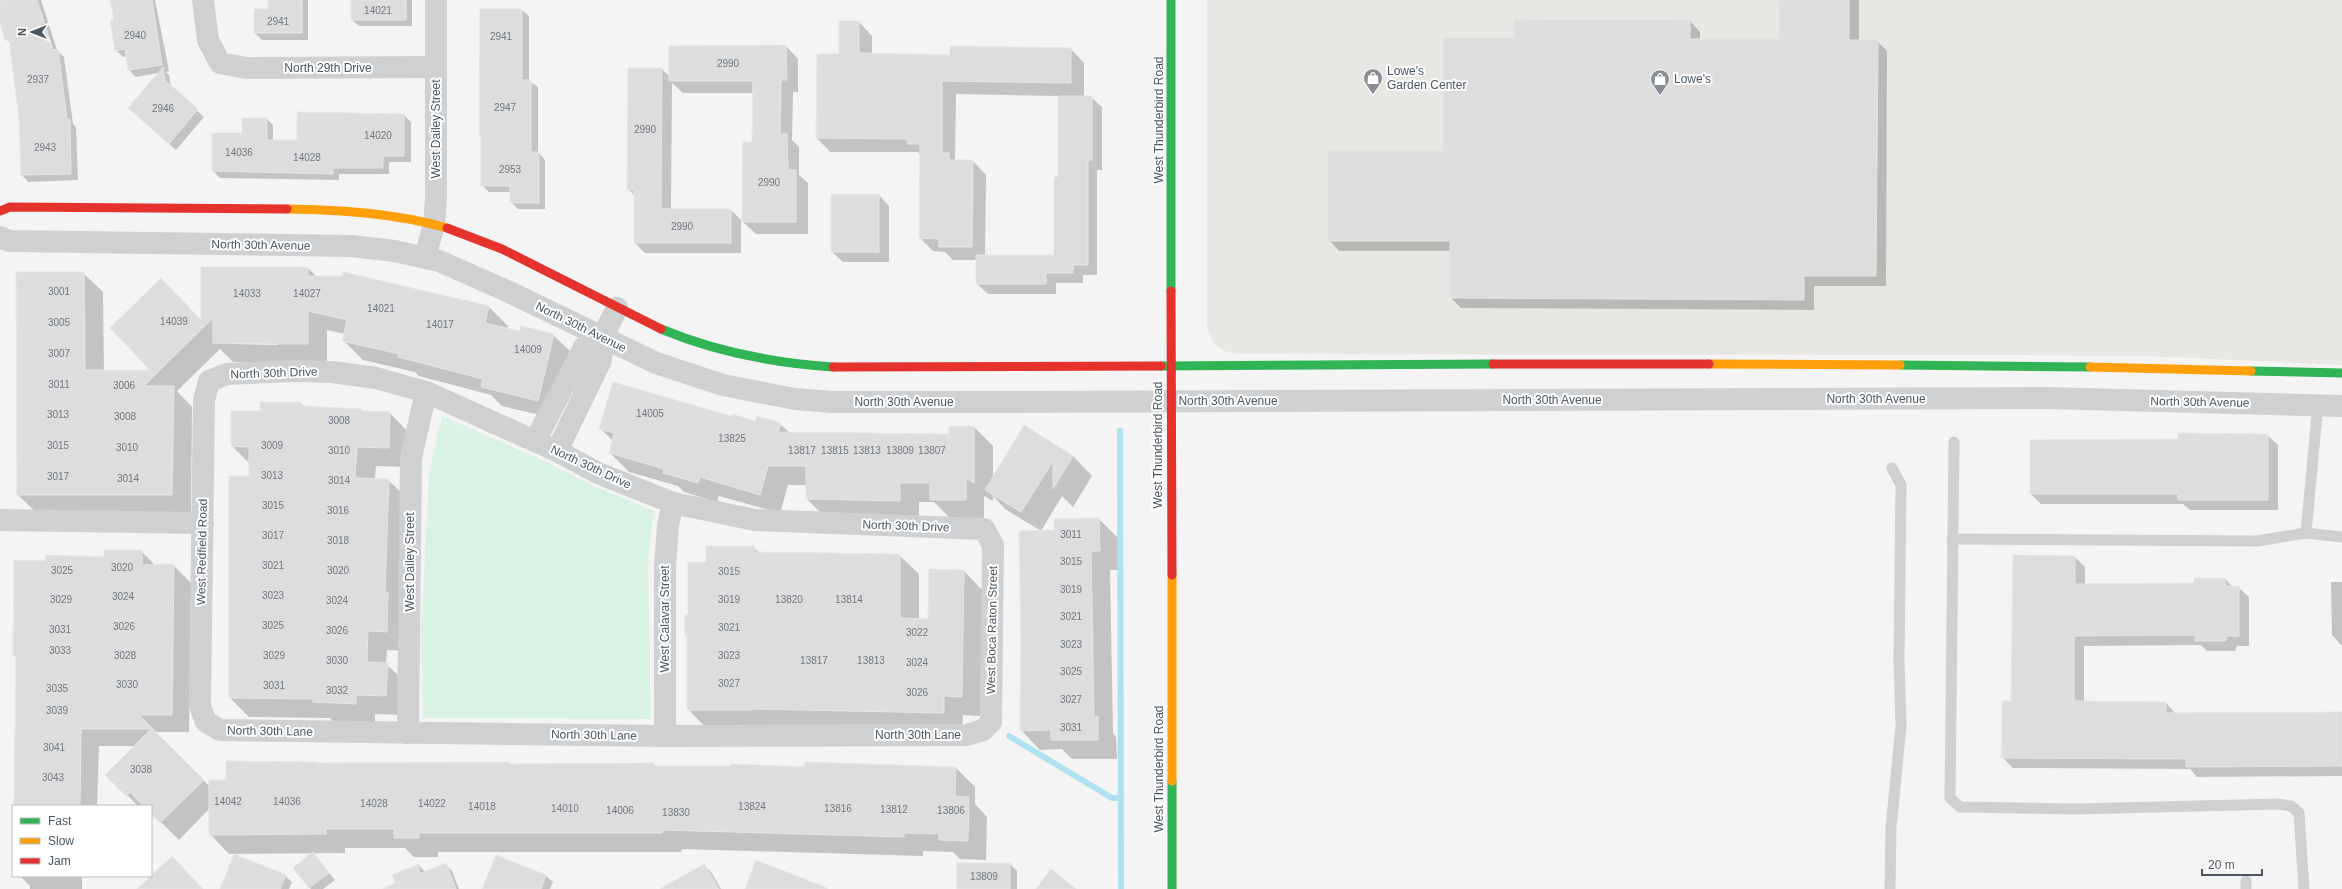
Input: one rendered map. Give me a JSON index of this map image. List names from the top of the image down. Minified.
{"streets":{"street":["North 29th Drive","West Thunderbird Road","West Dailey Street","North 30th Avenue","North 30th Drive","West Redfield Road","West Calavar Street","West Boca Raton Street","North 30th Lane"]},"crossings":[["North 29th Drive","West Dailey Street"],["West Thunderbird Road","North 30th Avenue"],["West Dailey Street","North 30th Avenue"],["West Dailey Street","North 30th Drive"],["West Dailey Street","North 30th Lane"],["North 30th Drive","West Redfield Road"],["North 30th Drive","West Calavar Street"],["North 30th Drive","West Boca Raton Street"],["West Redfield Road","North 30th Lane"],["West Calavar Street","North 30th Lane"],["West Boca Raton Street","North 30th Lane"]],"places":{"shop":["Lowe's Garden Center","Lowe's"]},"house_numbers":["14021","2941","2940","2941","2990","2937","2947","2946","2990","14020","2943","14036","14028","2953","2990","2990","3001","14033","14027","14021","14039","3005","14017","14009","3007","3011","3006","14005","3013","3008","3008","13825","3015","3009","3010","3010","13817","13815","13813","13809","13807","3013","3017","3014","3014","3015","3016","3011","3017","3018","3015","3021","3020","3025","3020","3015","3019","3023","3024","3029","3019","13820","13814","3024","3021","3025","3026","3021","3031","3026","3022","3023","3033","3028","3029","3023","3030","13817","13813","3024","3025","3027","3030","3031","3035","3032","3026","3027","3039","3031","3041","3038","3043","14042","14036","14028","14022","14018","13824","14010","13816","13812","14006","13806","13830","13809"],"legend":["Fast","Slow","Jam"],"scale_bar":"20 m","north":"left"}
